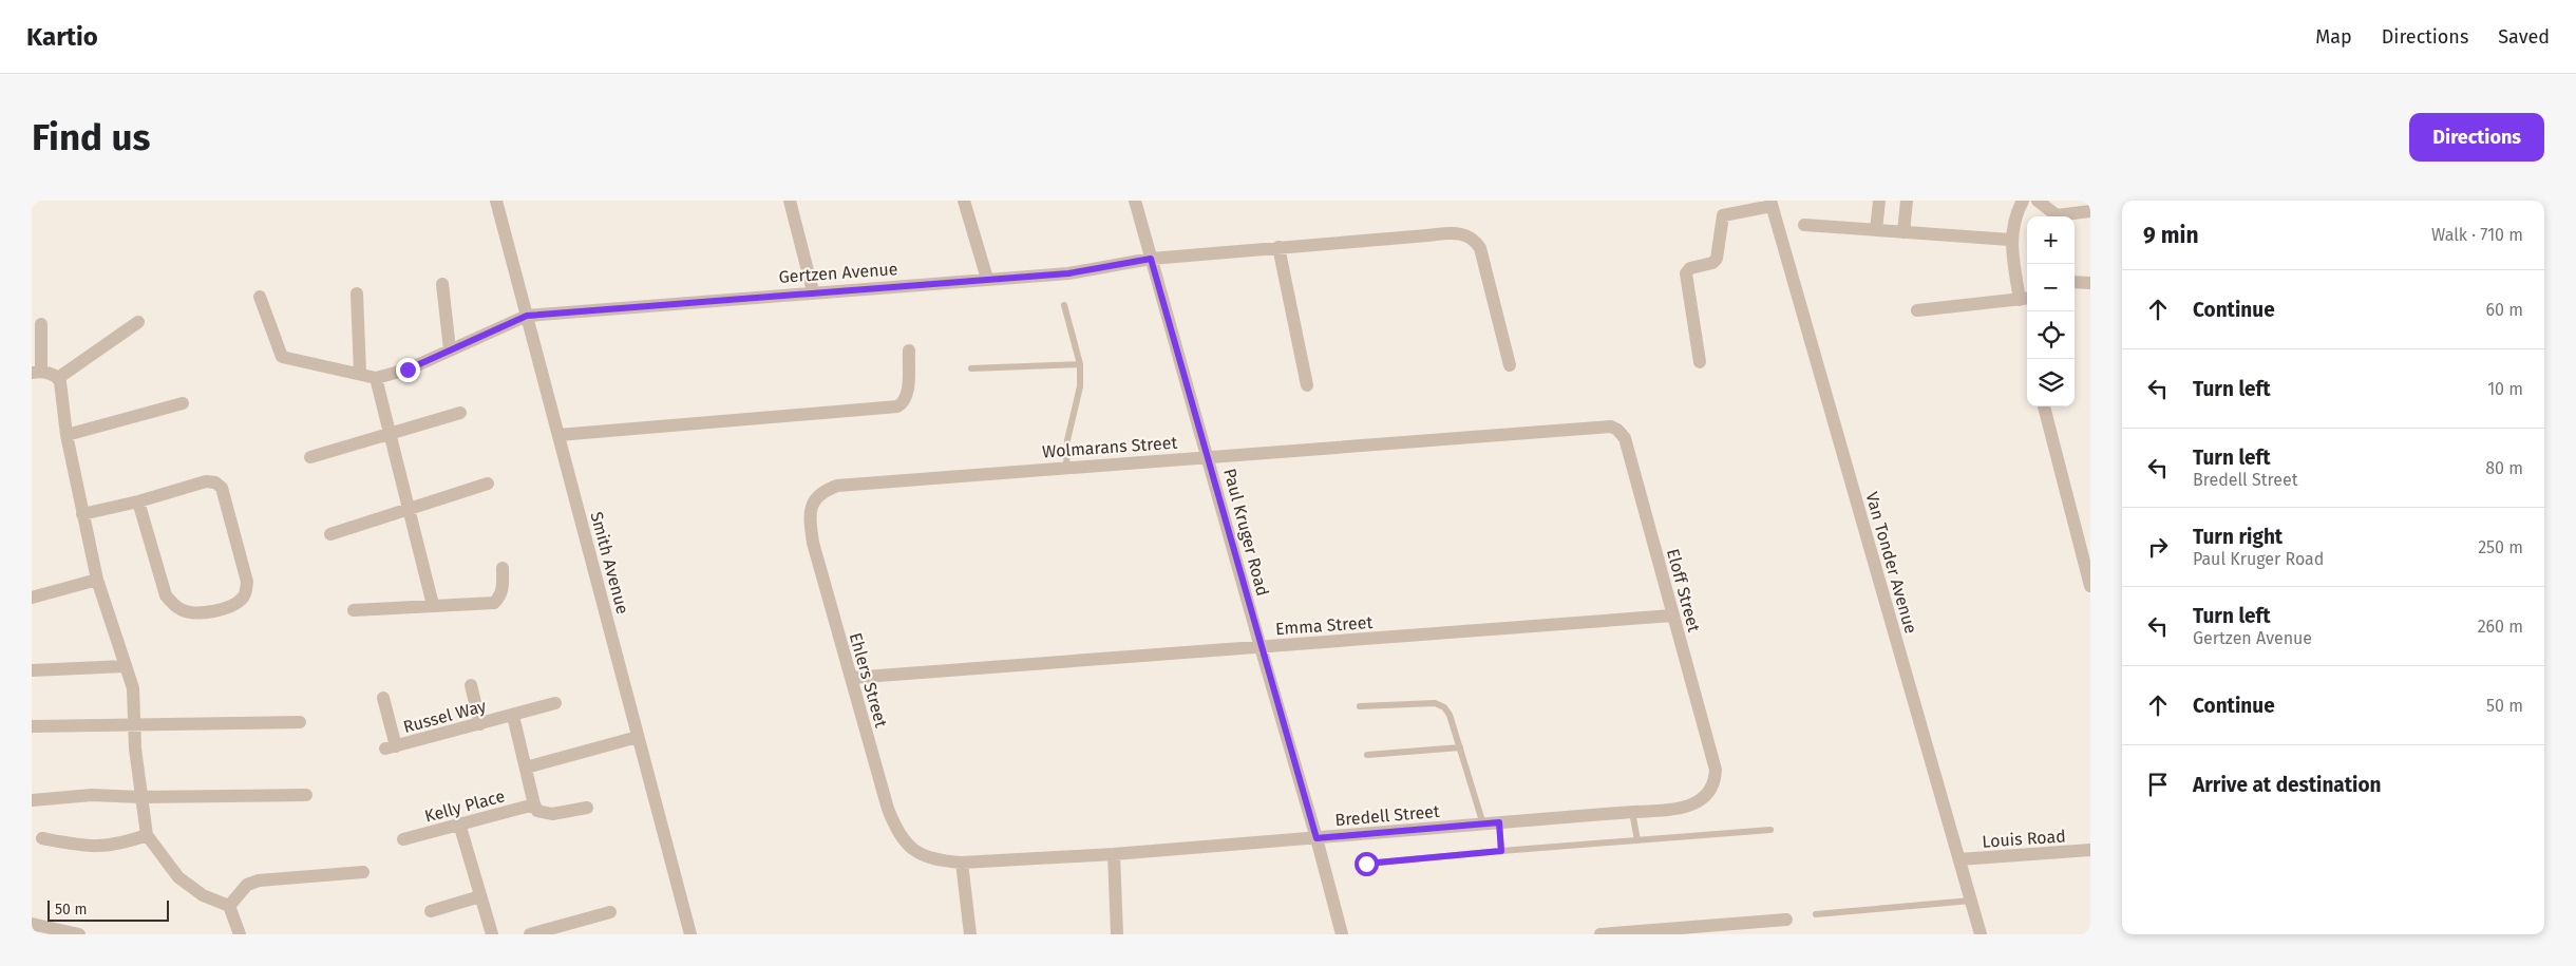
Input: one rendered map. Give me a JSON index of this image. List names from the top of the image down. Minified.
{"streets":{"street":["Gertzen Avenue","Wolmarans Street","Paul Kruger Road","Smith Avenue","Van Tonder Avenue","Eloff Street","Emma Street","Ehlers Street","Russel Way","Kelly Place","Bredell Street","Louis Road"]},"crossings":[["Gertzen Avenue","Paul Kruger Road"],["Gertzen Avenue","Smith Avenue"],["Wolmarans Street","Paul Kruger Road"],["Wolmarans Street","Eloff Street"],["Wolmarans Street","Ehlers Street"],["Paul Kruger Road","Emma Street"],["Paul Kruger Road","Bredell Street"],["Van Tonder Avenue","Louis Road"],["Eloff Street","Emma Street"],["Eloff Street","Bredell Street"],["Emma Street","Ehlers Street"],["Ehlers Street","Bredell Street"],["Russel Way","Kelly Place"]],"scale_bar":"50 m","page":{"header":"Kartio","nav":["Map","Directions","Saved"],"buttons":"Directions","title":"Find us","heading":["9 min","Walk · 710 m"],"map_buttons":["+","−"],"list":[["Continue","60 m"],["Turn left","10 m"],["Turn left","Bredell Street","80 m"],["Turn right","Paul Kruger Road","250 m"],["Turn left","Gertzen Avenue","260 m"],["Continue","50 m"],"Arrive at destination"],"scale":"50 m"}}
